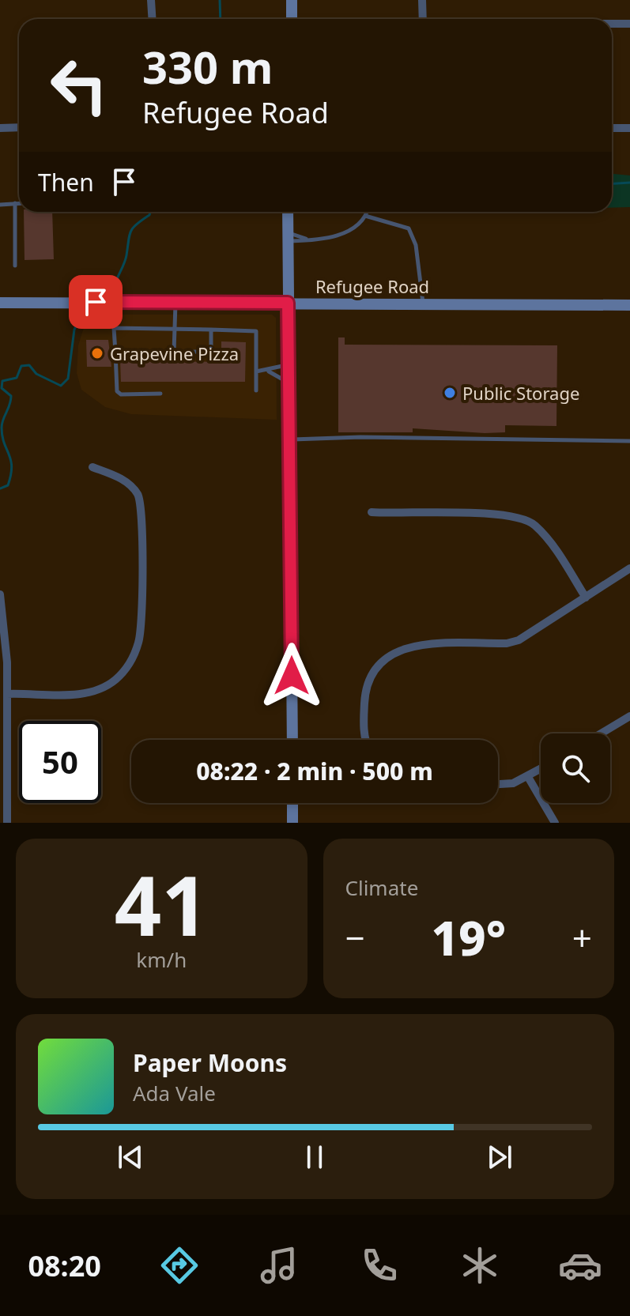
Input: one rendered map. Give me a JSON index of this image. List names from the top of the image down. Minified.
{"streets":{"main road":["Refugee Road"]},"places":["Grapevine Pizza","Public Storage"],"page":{"turn":["330 m","Refugee Road"],"then":"Then","limit":"50","trip":"08:22 · 2 min · 500 m","tile":[["41","km/h"],"Climate"],"heat":["−","19°","+"],"song":["Paper Moons","Ada Vale"],"tabs":"08:20"}}
